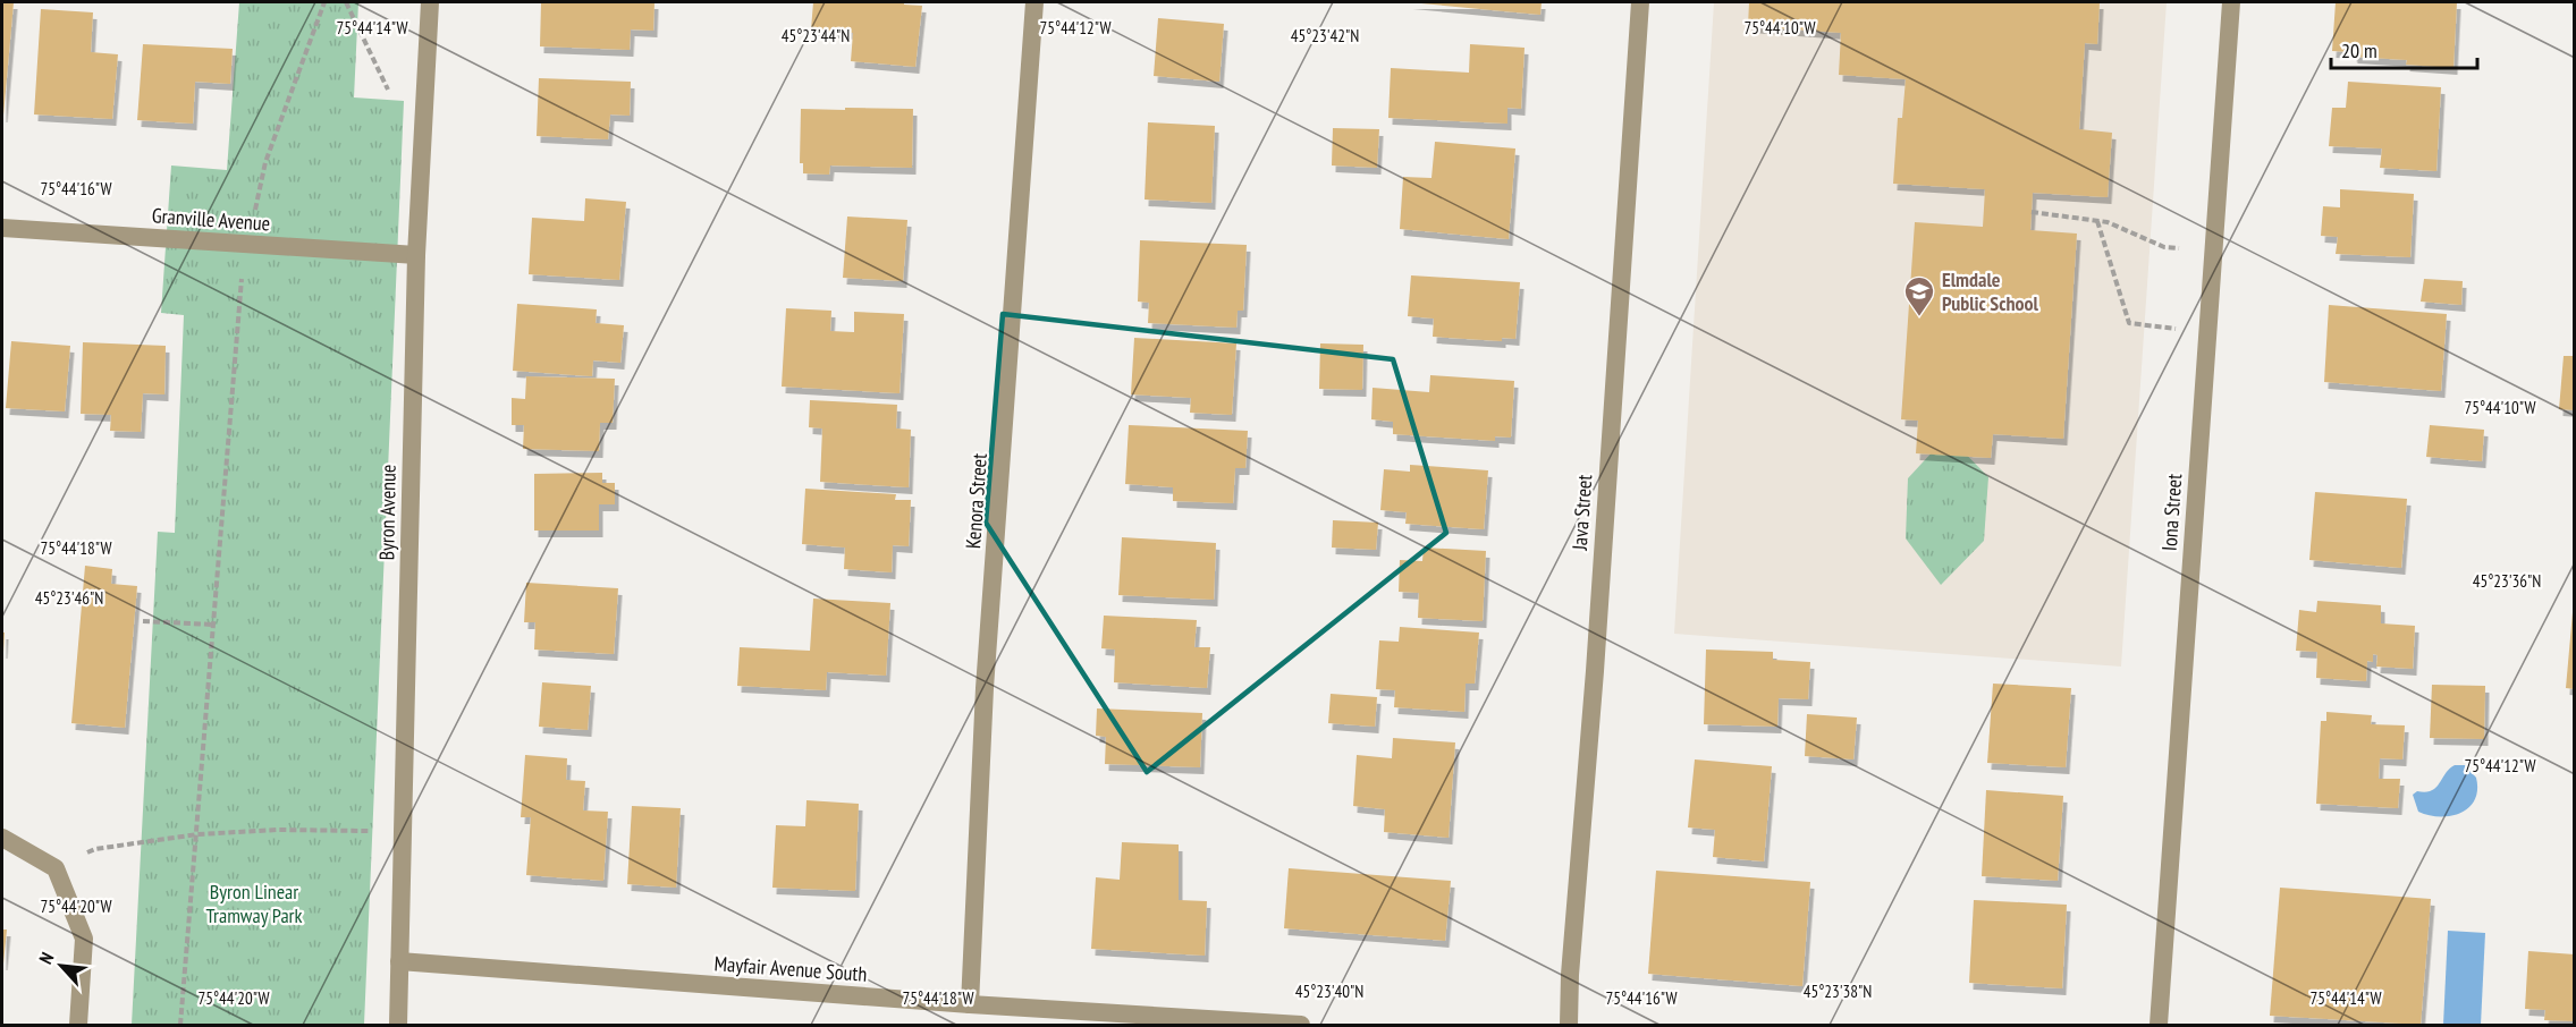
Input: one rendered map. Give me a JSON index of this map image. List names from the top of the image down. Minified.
{"streets":{"street":["Granville Avenue","Kenora Street","Byron Avenue","Java Street","Iona Street","Mayfair Avenue South"]},"crossings":[["Granville Avenue","Byron Avenue"],["Kenora Street","Mayfair Avenue South"],["Byron Avenue","Mayfair Avenue South"]],"parks":["Byron Linear Tramway Park"],"places":{"school or university":["Elmdale Public School"]},"scale_bar":"20 m","north":"top left","coordinates":["75°44'14\"W","75°44'12\"W","75°44'10\"W","45°23'44\"N","45°23'42\"N","75°44'16\"W","75°44'18\"W","45°23'36\"N","45°23'46\"N","75°44'20\"W","45°23'40\"N","45°23'38\"N"]}
